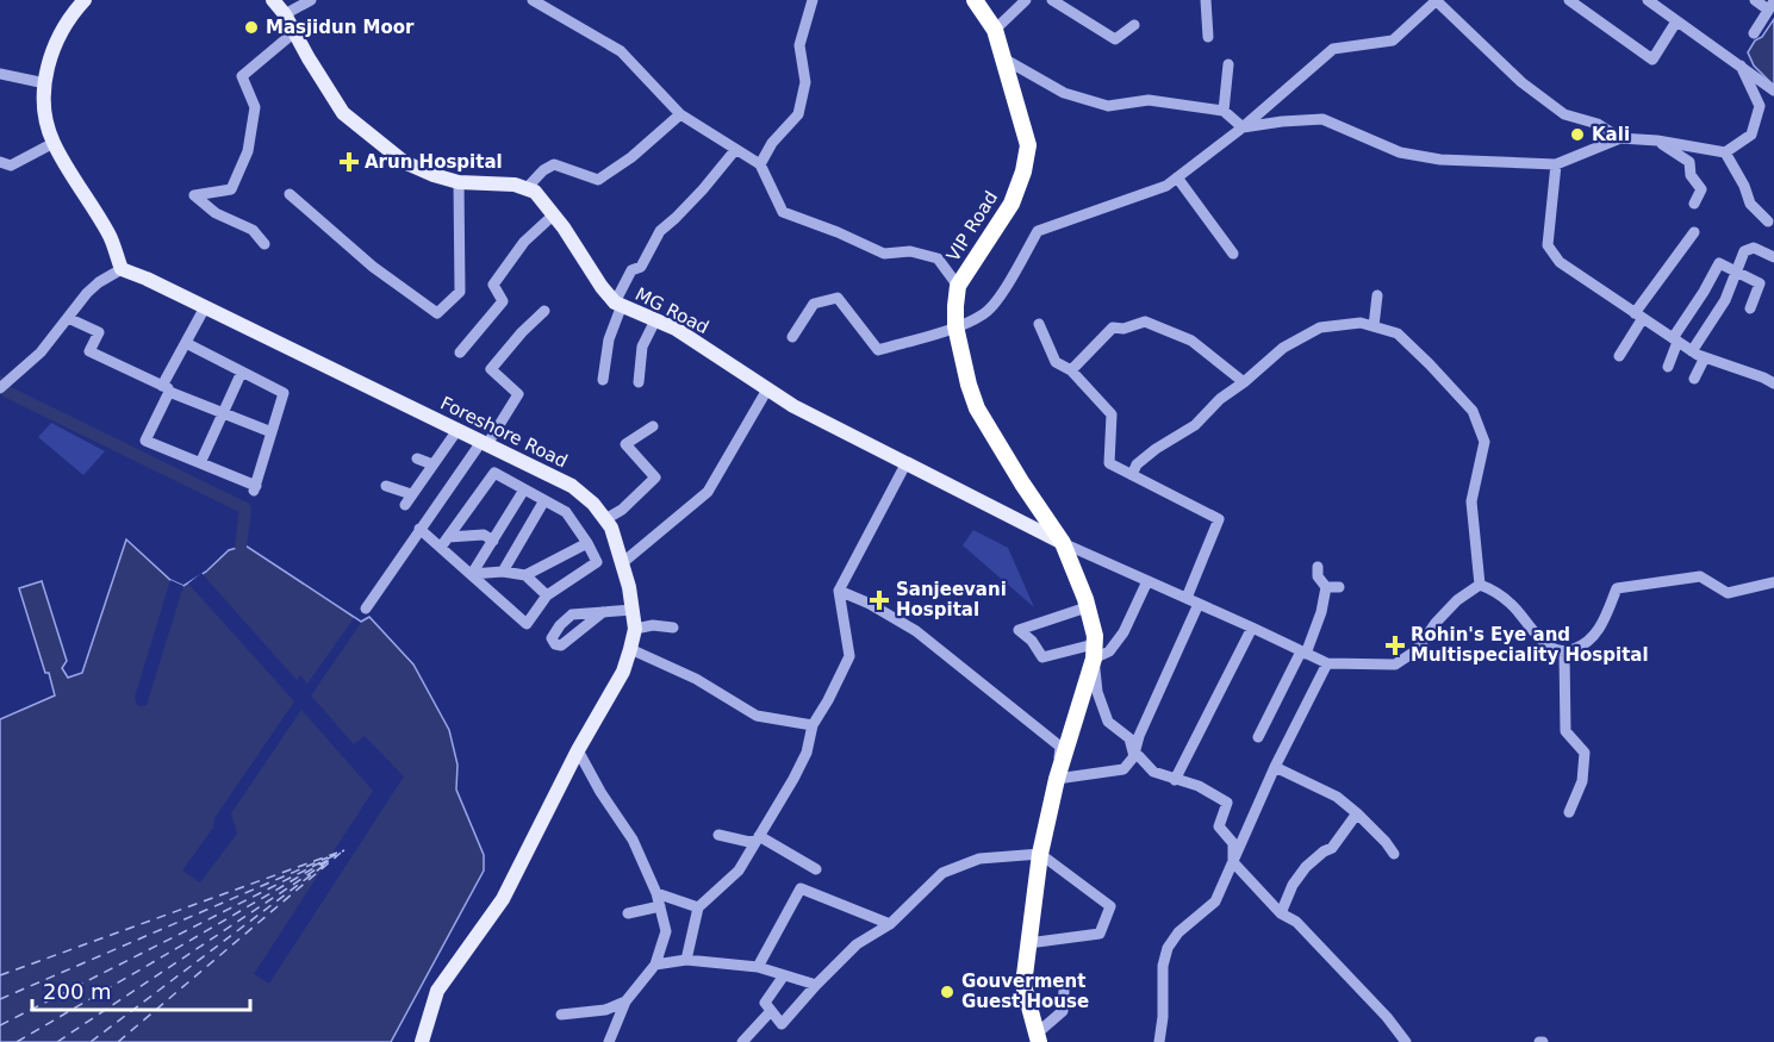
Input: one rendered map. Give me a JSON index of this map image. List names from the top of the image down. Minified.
{"streets":{"highway":["VIP Road"],"main road":["MG Road","Foreshore Road"]},"crossings":[["VIP Road","MG Road"]],"places":{"other":["Masjidun Moor","Kali","Gouverment Guest House"],"health":["Arun Hospital","Sanjeevani Hospital","Rohin's Eye and Multispeciality Hospital"]},"scale_bar":"200 m"}
